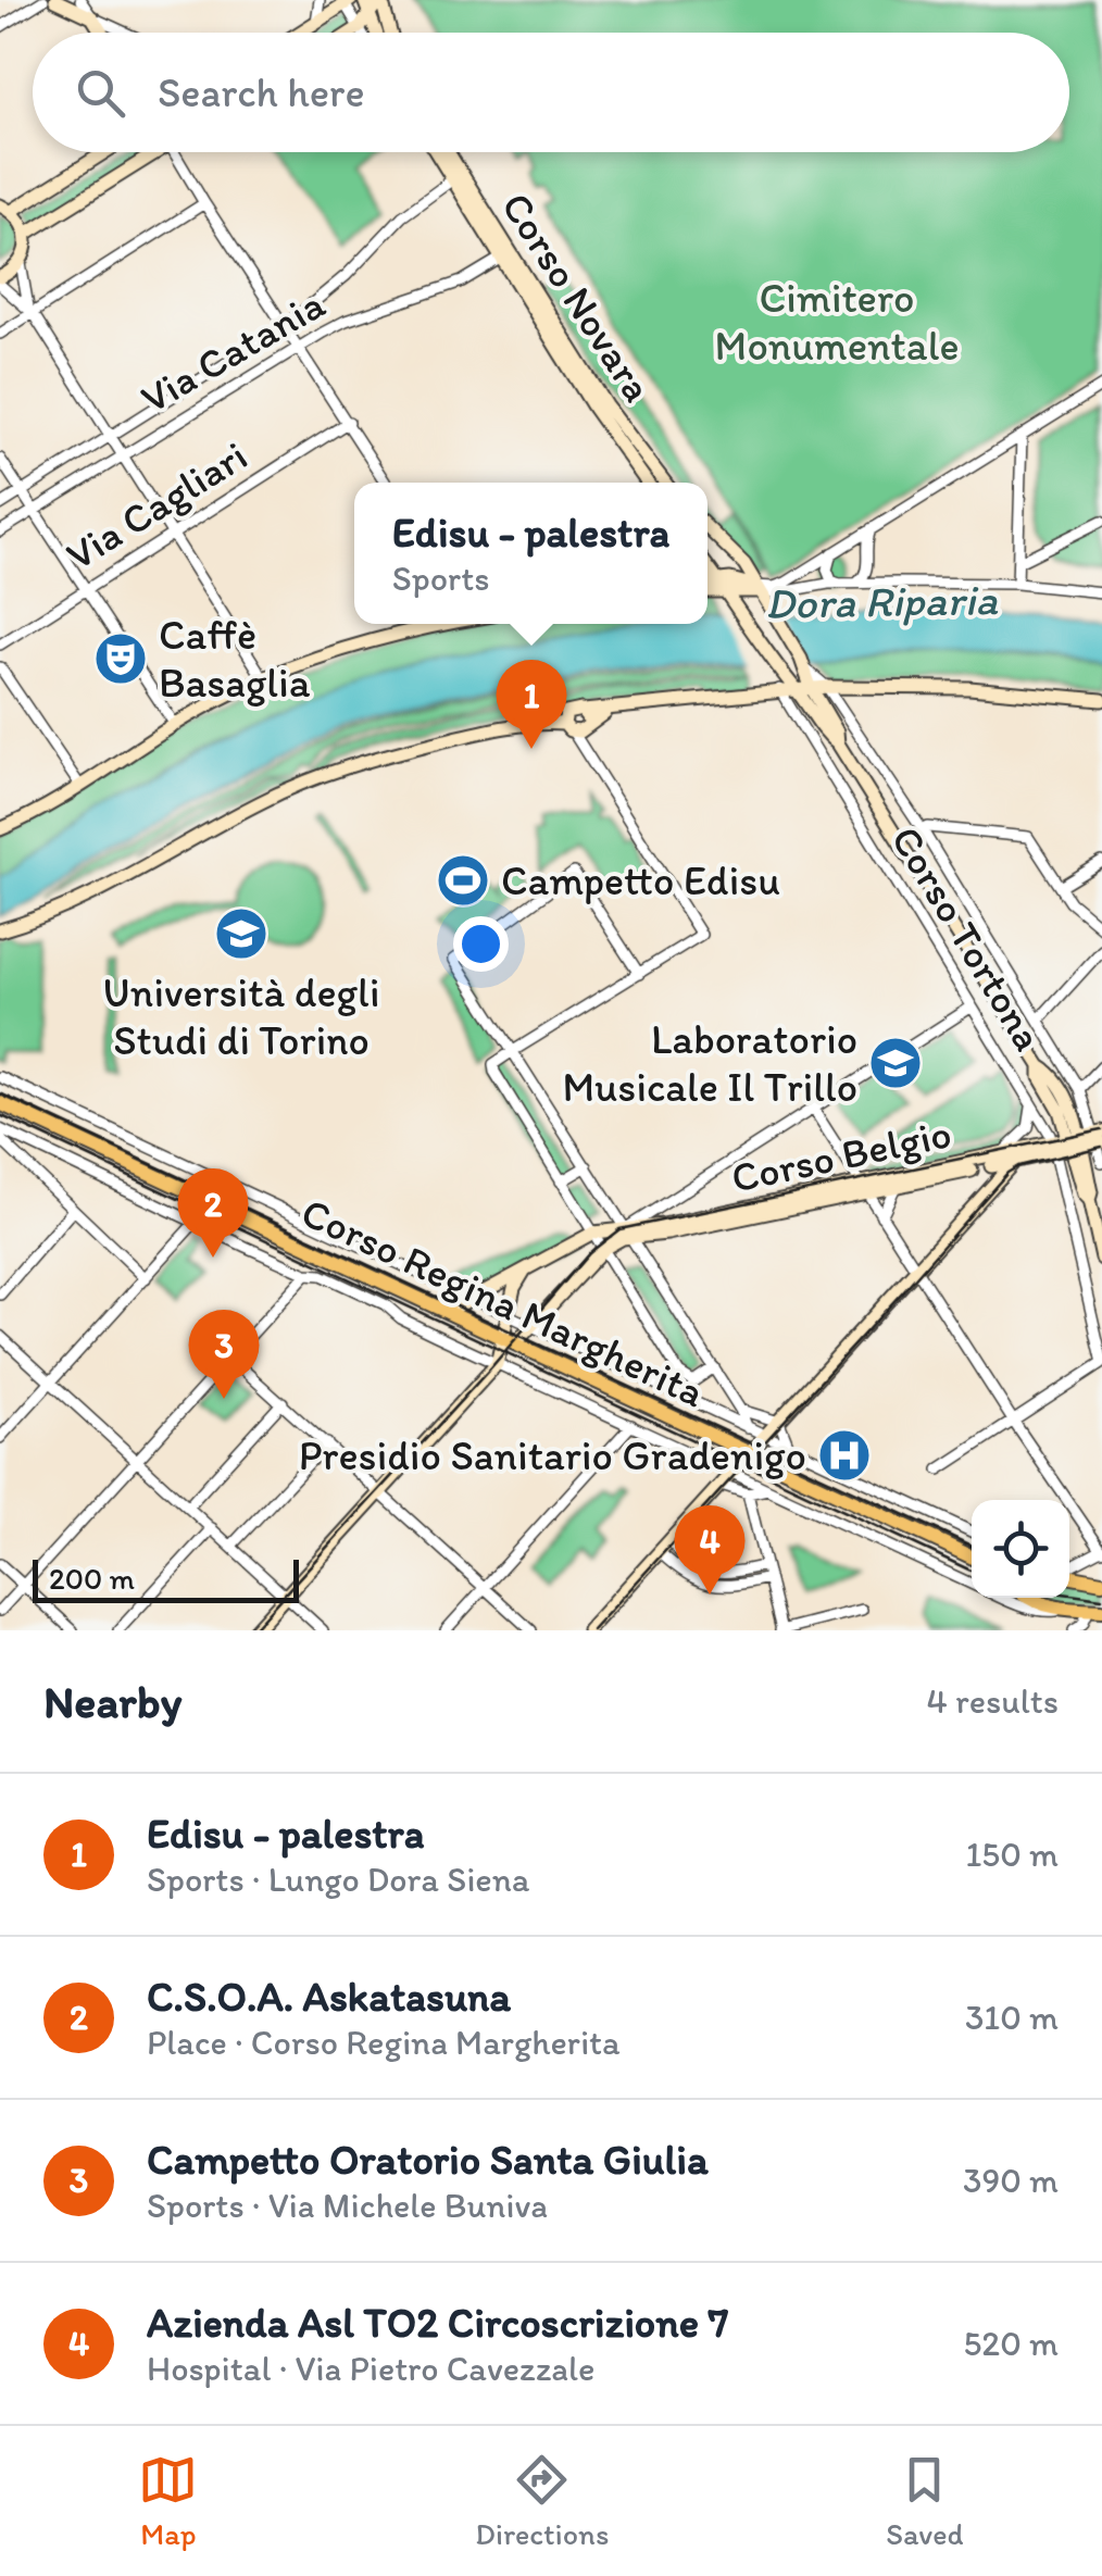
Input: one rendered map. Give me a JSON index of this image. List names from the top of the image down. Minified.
{"streets":{"main road":["Corso Regina Margherita"],"street":["Corso Novara","Via Catania","Via Cagliari","Corso Tortona","Corso Belgio"]},"crossings":[["Corso Novara","Via Catania"],["Corso Tortona","Corso Belgio"],["Corso Belgio","Corso Regina Margherita"]],"water":["Dora Riparia"],"parks":["Cimitero Monumentale"],"places":{"theatre":["Caffè Basaglia"],"sports":["Campetto Edisu"],"school or university":["Università degli Studi di Torino","Laboratorio Musicale Il Trillo"],"hospital":["Presidio Sanitario Gradenigo"]},"scale_bar":"200 m","page":{"search":"Search here","popup":["Edisu - palestra","Sports"],"pins":["1","2","3","4"],"scale":"200 m","heading":["Nearby","4 results"],"list":[{"mark":"1","name":"Edisu - palestra","note":"Sports · Lungo Dora Siena","value":"150 m"},{"mark":"2","name":"C.S.O.A. Askatasuna","note":"Place · Corso Regina Margherita","value":"310 m"},{"mark":"3","name":"Campetto Oratorio Santa Giulia","note":"Sports · Via Michele Buniva","value":"390 m"},{"mark":"4","name":"Azienda Asl TO2 Circoscrizione 7","note":"Hospital · Via Pietro Cavezzale","value":"520 m"}],"nav":["Map","Directions","Saved"]}}
